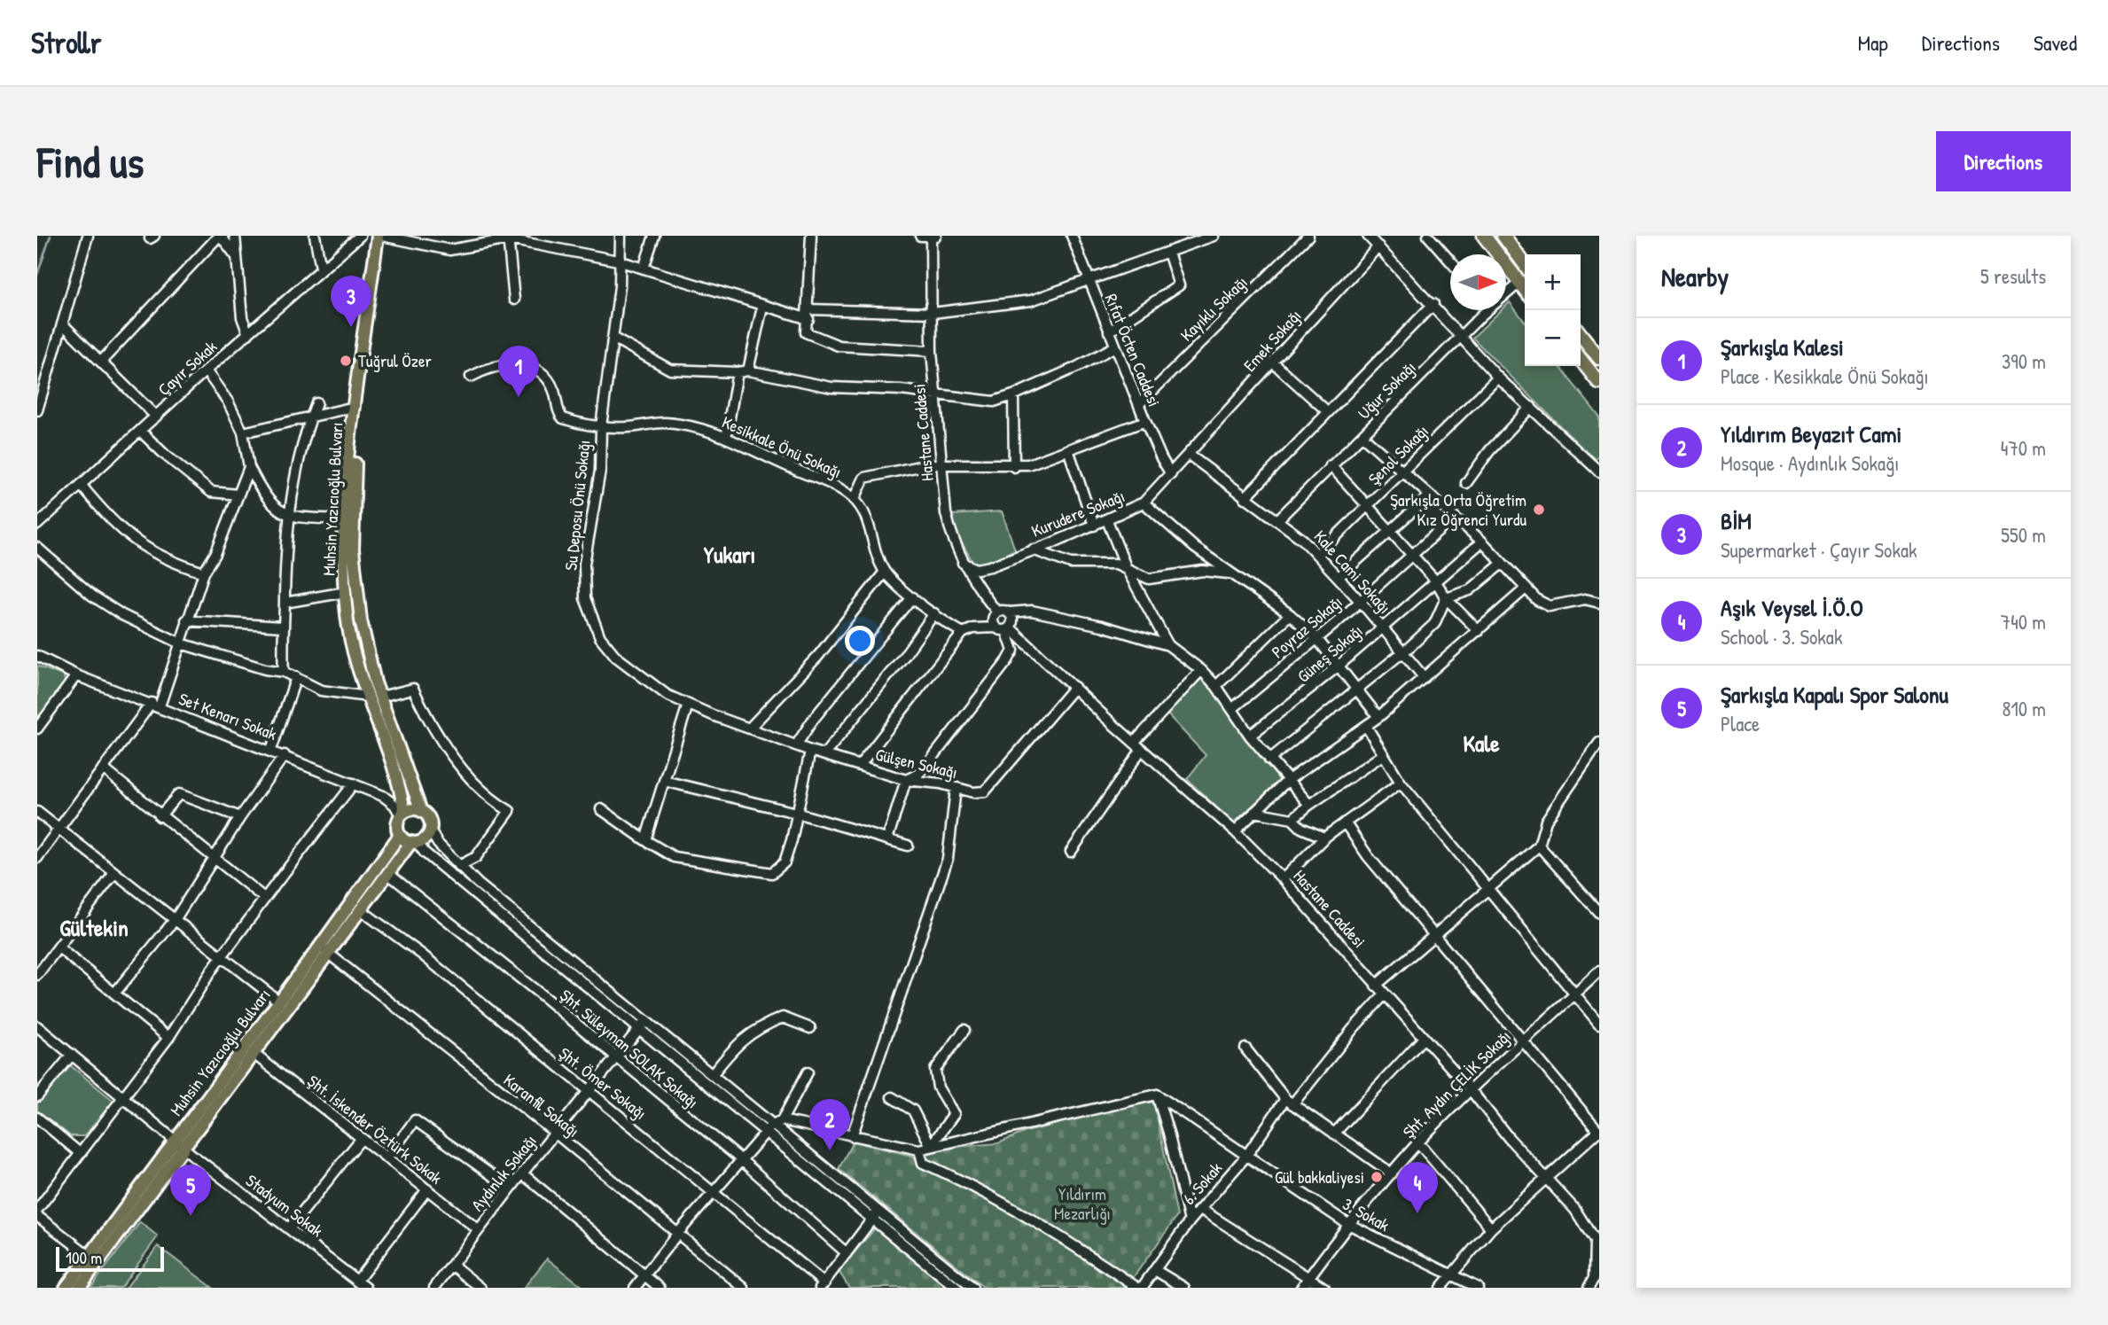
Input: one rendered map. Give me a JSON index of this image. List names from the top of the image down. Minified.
{"streets":{"main road":["Muhsin Yazıcıoğlu Bulvarı"],"street":["Kayıklı Sokağı","Emek Sokağı","Rıfat Öcten Caddesi","Çayır Sokak","Uğur Sokağı","Hastane Caddesi","Kesikkale Önü Sokağı","Şenol Sokağı","Su Deposu Önü Sokağı","Kurudere Sokağı","Kale Cami Sokağı","Poyraz Sokağı","Güneş Sokağı","Set Kenarı Sokak","Gülşen Sokağı","Şht. Süleyman SOLAK Sokağı","Şht. Ömer Sokağı","Şht. Aydın ÇELİK Sokağı","Karanfil Sokağı","Şht. İskender Öztürk Sokak","Aydınlık Sokağı","6. Sokak","Stadyum Sokak","3. Sokak"]},"crossings":[["Kayıklı Sokağı","Rıfat Öcten Caddesi"],["Emek Sokağı","Kurudere Sokağı"],["Emek Sokağı","Kale Cami Sokağı"],["Rıfat Öcten Caddesi","Kurudere Sokağı"],["Uğur Sokağı","Kale Cami Sokağı"],["Hastane Caddesi","Kurudere Sokağı"],["Hastane Caddesi","Gülşen Sokağı"],["Hastane Caddesi","Şht. Aydın ÇELİK Sokağı"],["Hastane Caddesi","6. Sokak"],["Kesikkale Önü Sokağı","Su Deposu Önü Sokağı"],["Şenol Sokağı","Kale Cami Sokağı"],["Muhsin Yazıcıoğlu Bulvarı","Set Kenarı Sokak"],["Muhsin Yazıcıoğlu Bulvarı","Şht. Süleyman SOLAK Sokağı"],["Muhsin Yazıcıoğlu Bulvarı","Şht. Ömer Sokağı"],["Muhsin Yazıcıoğlu Bulvarı","Karanfil Sokağı"],["Muhsin Yazıcıoğlu Bulvarı","Şht. İskender Öztürk Sokak"],["Muhsin Yazıcıoğlu Bulvarı","Stadyum Sokak"],["Su Deposu Önü Sokağı","Gülşen Sokağı"],["Kurudere Sokağı","Kale Cami Sokağı"],["Kale Cami Sokağı","Poyraz Sokağı"],["Kale Cami Sokağı","Güneş Sokağı"],["Şht. Süleyman SOLAK Sokağı","Aydınlık Sokağı"],["Şht. Ömer Sokağı","Aydınlık Sokağı"],["Şht. Aydın ÇELİK Sokağı","3. Sokak"],["Karanfil Sokağı","Aydınlık Sokağı"],["Şht. İskender Öztürk Sokak","Aydınlık Sokağı"],["6. Sokak","3. Sokak"]],"districts":["Yukarı","Kale","Gültekin"],"parks":["Yıldırım Mezarlığı"],"places":["Tuğrul Özer","Şarkışla Orta Öğretim Kız Öğrenci Yurdu","Gül bakkaliyesi"],"scale_bar":"100 m","north":"right","page":{"header":"Strollr","nav":["Map","Directions","Saved"],"buttons":"Directions","title":"Find us","heading":["Nearby","5 results"],"map_buttons":["+","−"],"pins":["3","1","2","4","5"],"list":[{"mark":"1","name":"Şarkışla Kalesi","note":"Place · Kesikkale Önü Sokağı","value":"390 m"},{"mark":"2","name":"Yıldırım Beyazıt Cami","note":"Mosque · Aydınlık Sokağı","value":"470 m"},{"mark":"3","name":"BİM","note":"Supermarket · Çayır Sokak","value":"550 m"},{"mark":"4","name":"Aşık Veysel İ.Ö.O","note":"School · 3. Sokak","value":"740 m"},{"mark":"5","name":"Şarkışla Kapalı Spor Salonu","note":"Place","value":"810 m"}],"scale":"100 m"}}
